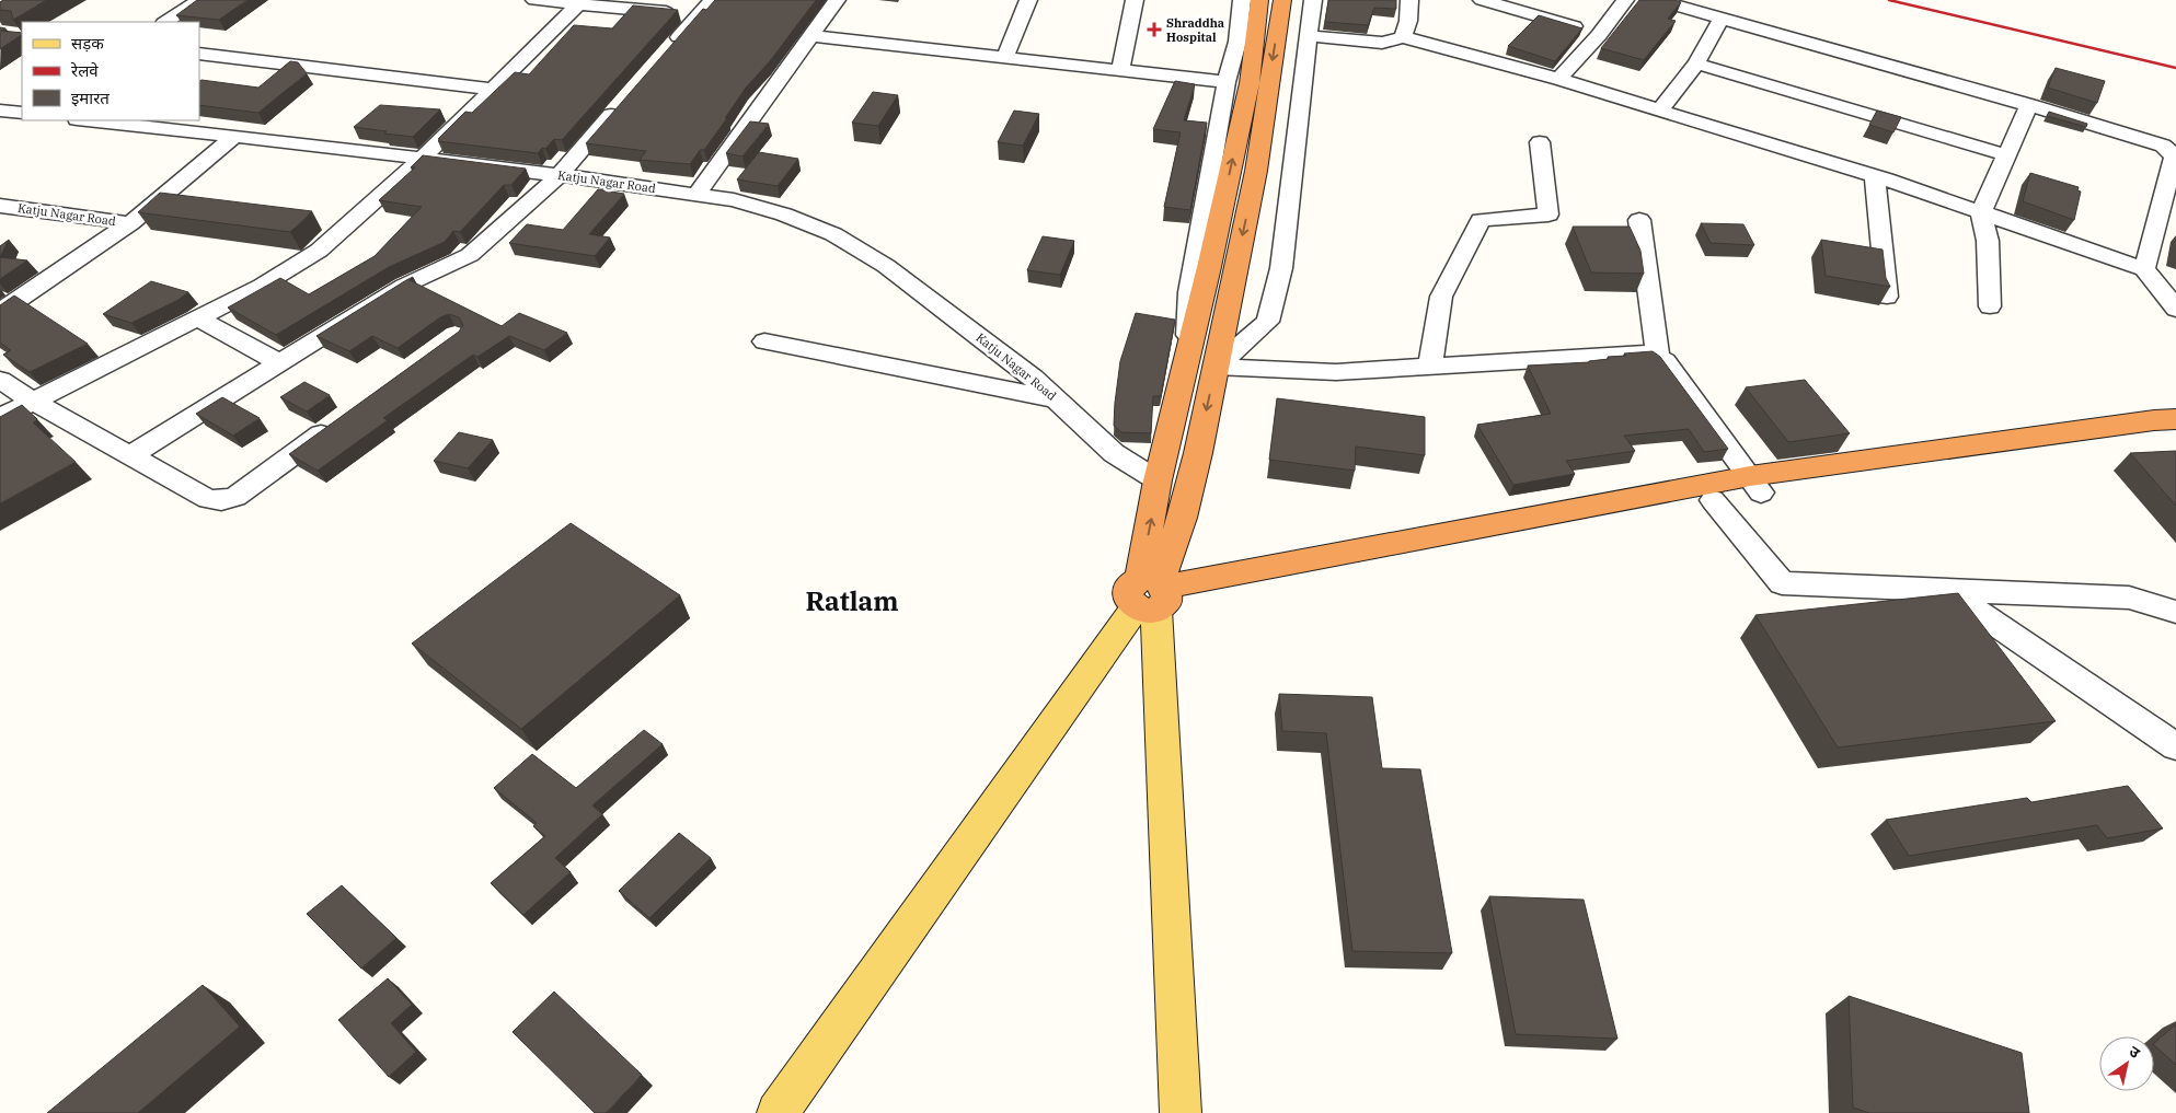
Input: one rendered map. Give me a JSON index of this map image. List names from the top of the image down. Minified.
{"streets":{"street":["Katju Nagar Road"]},"districts":["Ratlam"],"places":{"health":["Shraddha Hospital"]},"legend":["सड़क","रेलवे","इमारत"],"north":"top right"}
